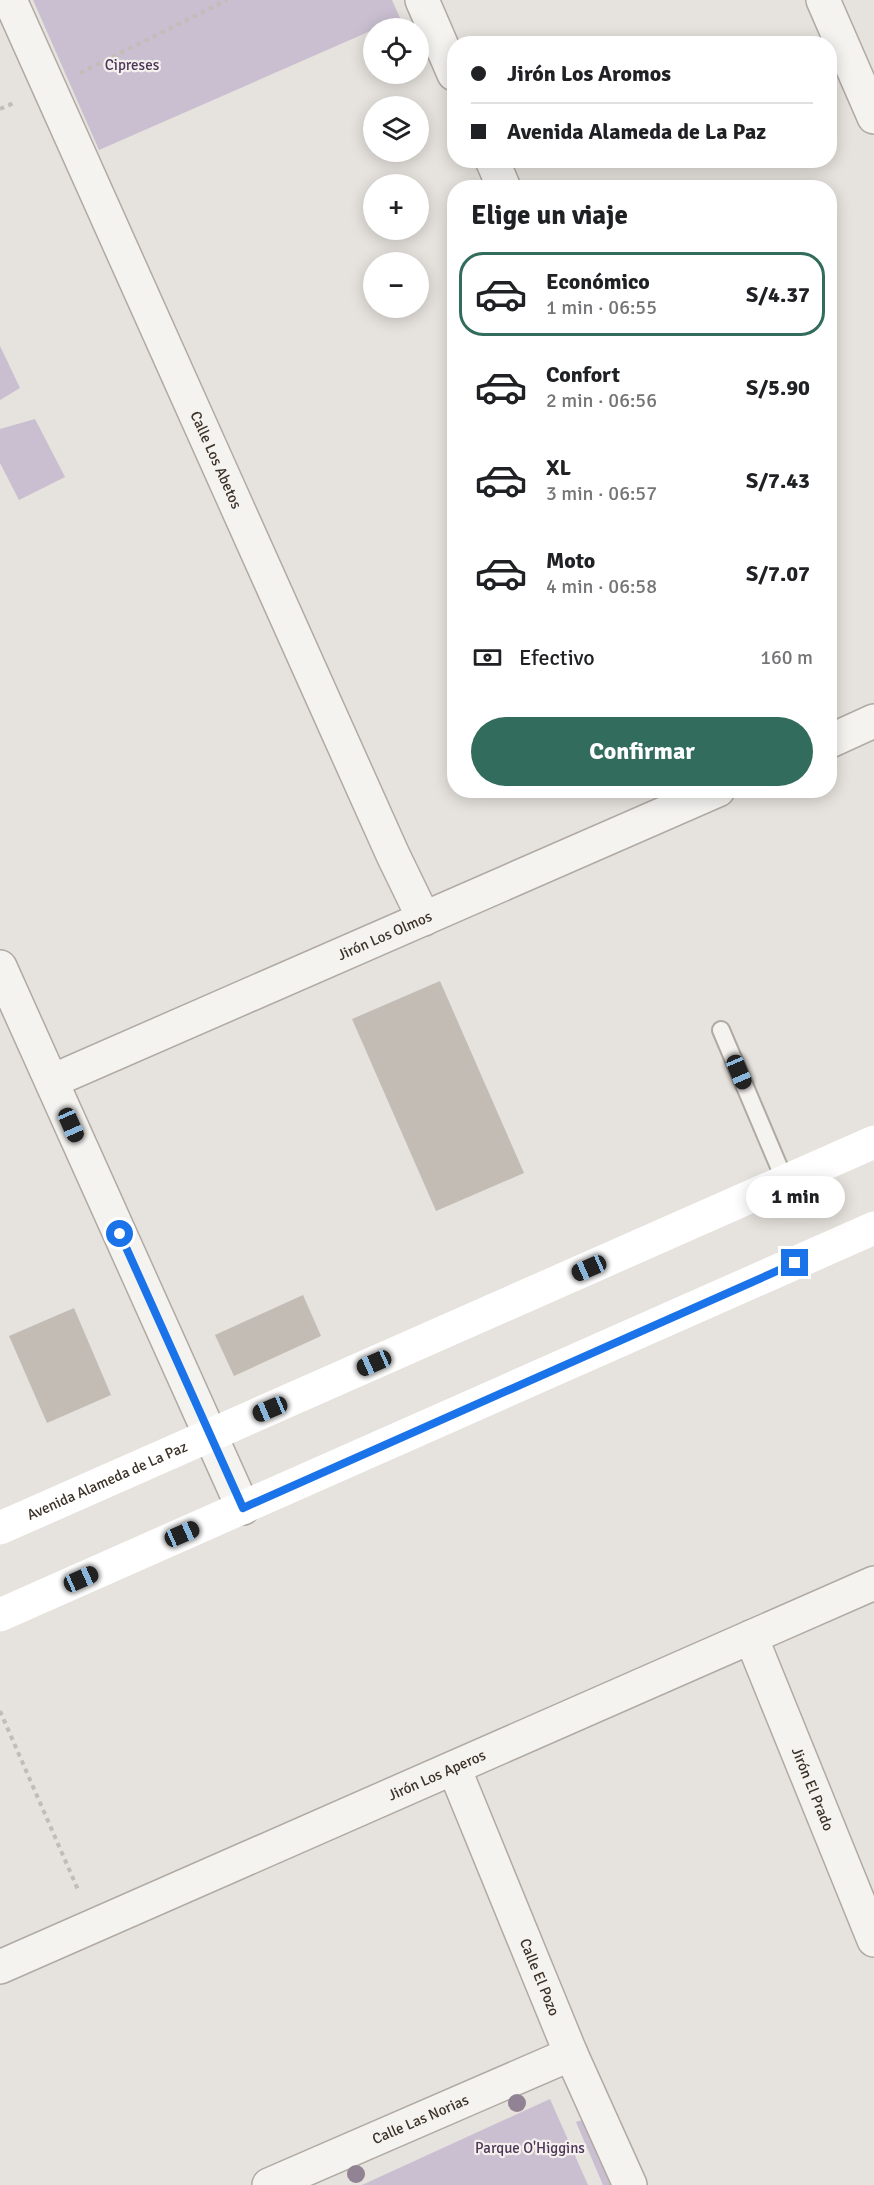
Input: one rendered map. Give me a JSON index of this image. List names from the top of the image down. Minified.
{"streets":{"street":["Calle Los Abetos","Jirón Los Olmos","Avenida Alameda de La Paz","Jirón Los Aperos","Jirón El Prado","Calle El Pozo","Calle Las Norias"]},"crossings":[["Calle Los Abetos","Jirón Los Olmos"],["Jirón Los Aperos","Jirón El Prado"],["Jirón Los Aperos","Calle El Pozo"],["Calle El Pozo","Calle Las Norias"]],"parks":["Cipreses","Parque O'Higgins"],"page":{"map_buttons":["+","−"],"banner":["Jirón Los Aromos","Avenida Alameda de La Paz"],"heading":"Elige un viaje","list":[{"name":"Económico","note":"1 min · 06:55","value":"S/4.37"},{"name":"Confort","note":"2 min · 06:56","value":"S/5.90"},{"name":"XL","note":"3 min · 06:57","value":"S/7.43"},{"name":"Moto","note":"4 min · 06:58","value":"S/7.07"}],"pay":["Efectivo","160 m"],"buttons":"Confirmar","bubble":"1 min"}}
